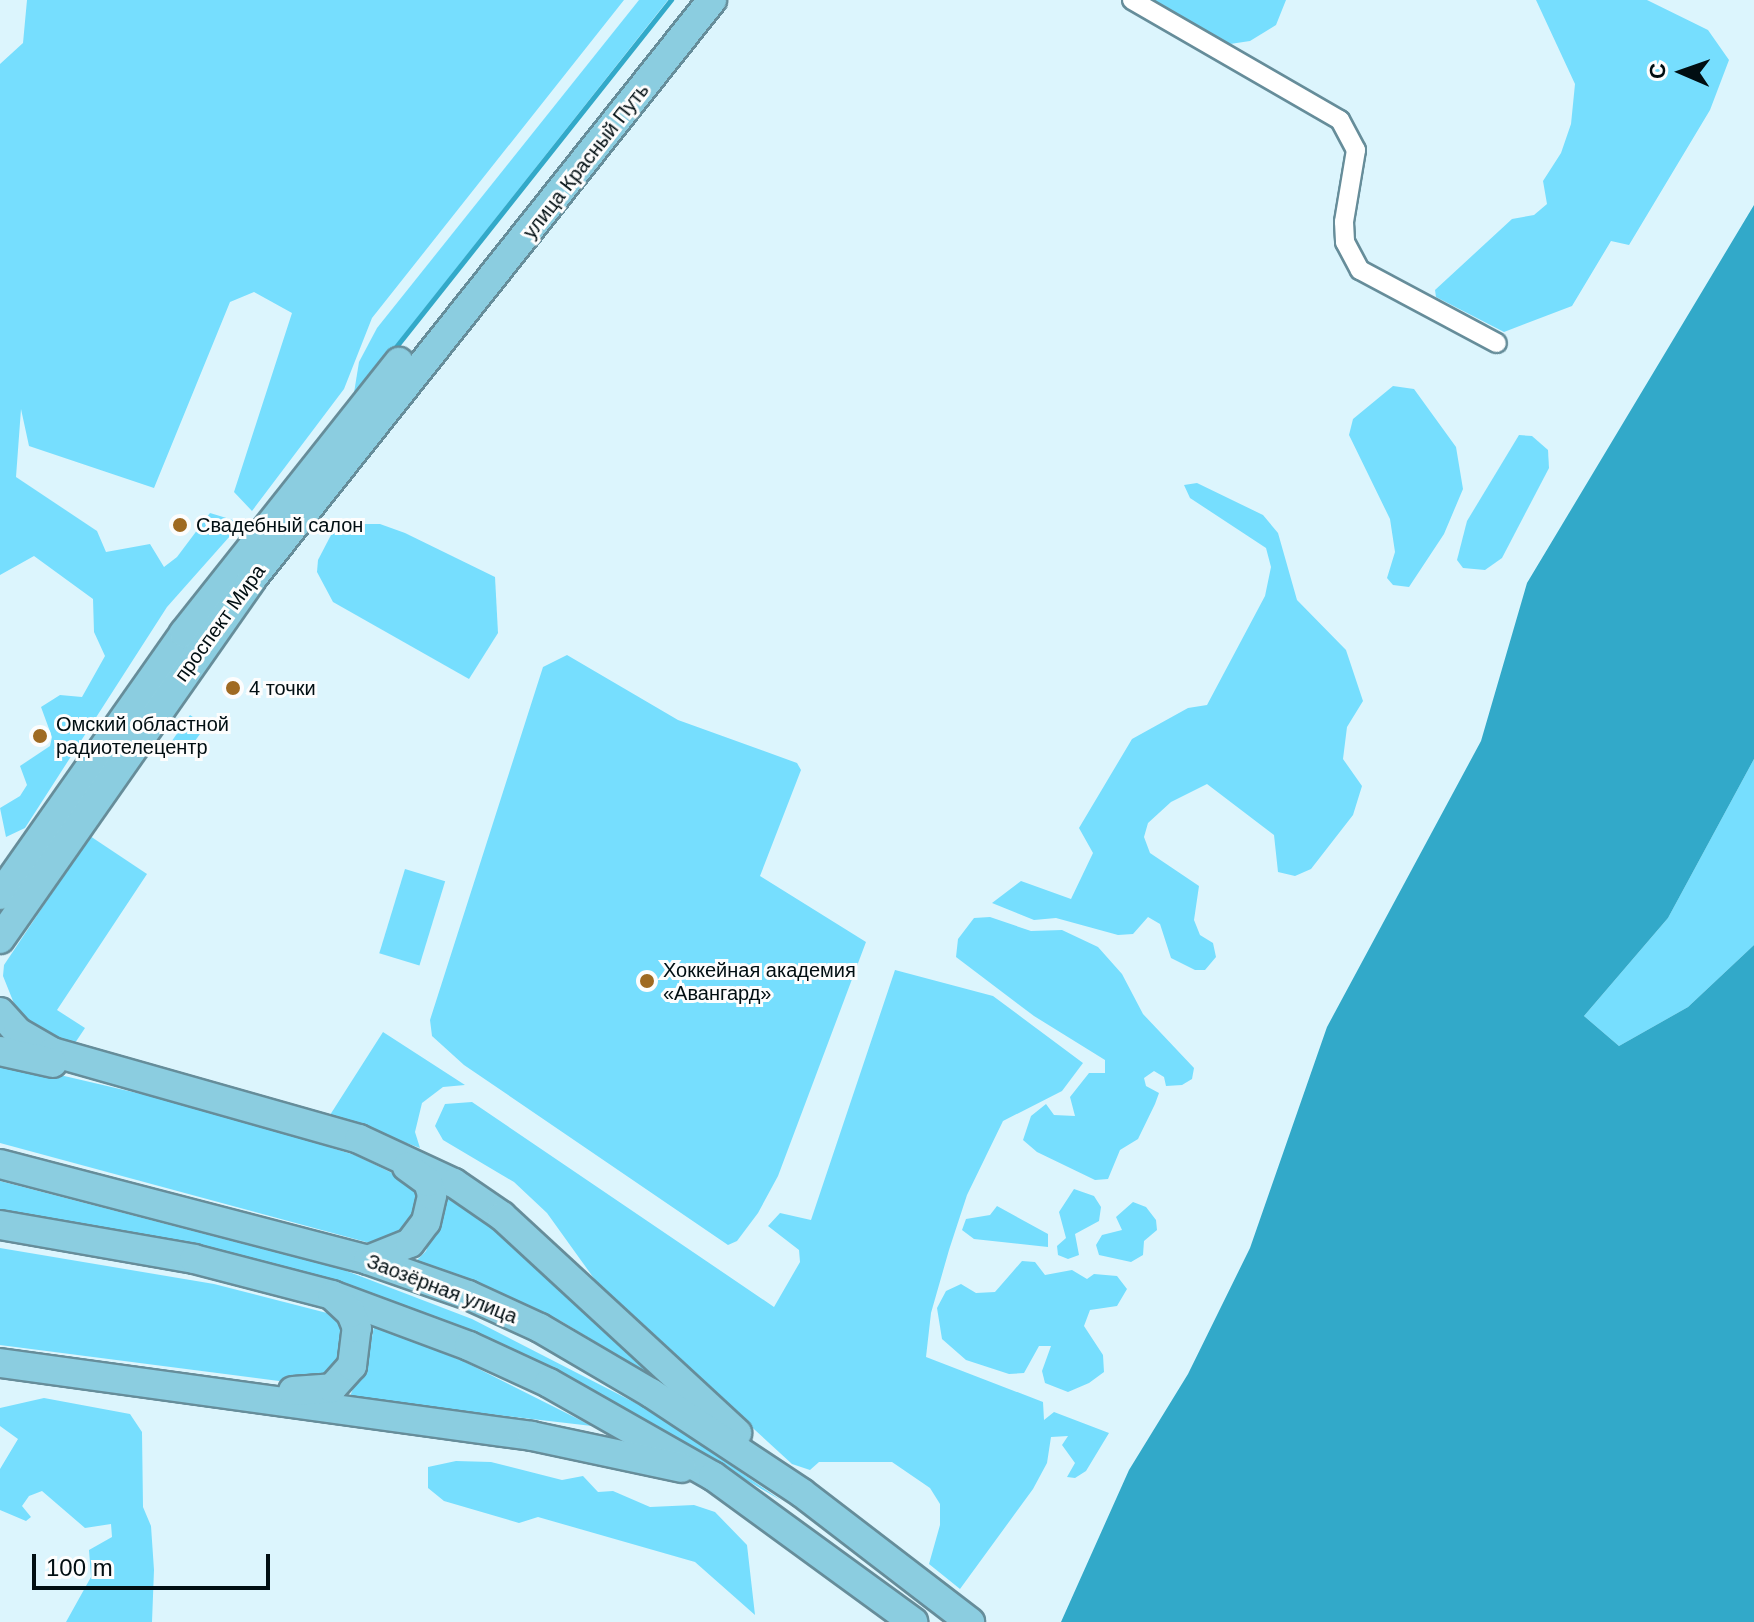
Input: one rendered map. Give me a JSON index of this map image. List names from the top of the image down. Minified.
{"streets":{"main road":["улица Красный Путь","проспект Мира","Заозёрная улица"]},"crossings":[["улица Красный Путь","проспект Мира"]],"places":["Свадебный салон","4 точки","Омский областной радиотелецентр","Хоккейная академия «Авангард»"],"scale_bar":"100 m","north":"left"}
